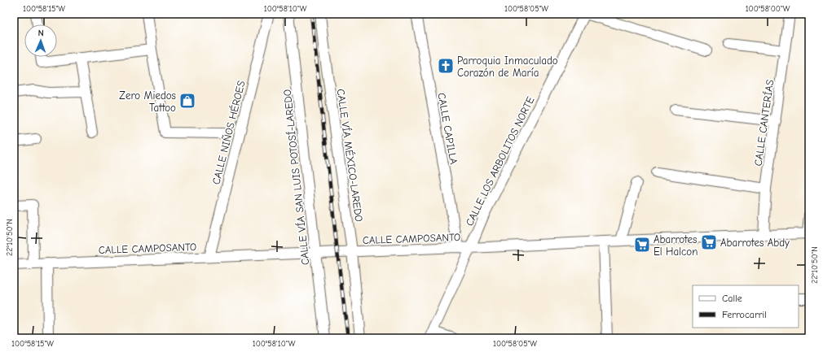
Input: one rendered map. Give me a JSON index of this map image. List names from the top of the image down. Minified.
{"streets":{"street":["CALLE CANTERÍAS","CALLE CAPILLA","CALLE NIÑOS HÉROES","CALLE VÍA MÉXICO-LAREDO","CALLE LOS ARBOLITOS NORTE","CALLE VÍA SAN LUIS POTOSÍ-LAREDO","CALLE CAMPOSANTO"]},"crossings":[["CALLE CANTERÍAS","CALLE CAMPOSANTO"],["CALLE CAPILLA","CALLE CAMPOSANTO"],["CALLE NIÑOS HÉROES","CALLE CAMPOSANTO"],["CALLE VÍA MÉXICO-LAREDO","CALLE CAMPOSANTO"],["CALLE LOS ARBOLITOS NORTE","CALLE CAMPOSANTO"],["CALLE VÍA SAN LUIS POTOSÍ-LAREDO","CALLE CAMPOSANTO"]],"places":{"church":["Parroquia Inmaculado Corazón de María"],"shop":["Zero Miedos Tattoo"],"supermarket":["Abarrotes Abdy","Abarrotes El Halcon"]},"legend":["Calle","Ferrocarril"],"north":"top","coordinates":["100°58'15\"W","100°58'10\"W","100°58'05\"W","100°58'00\"W","22°10'50\"N"]}
